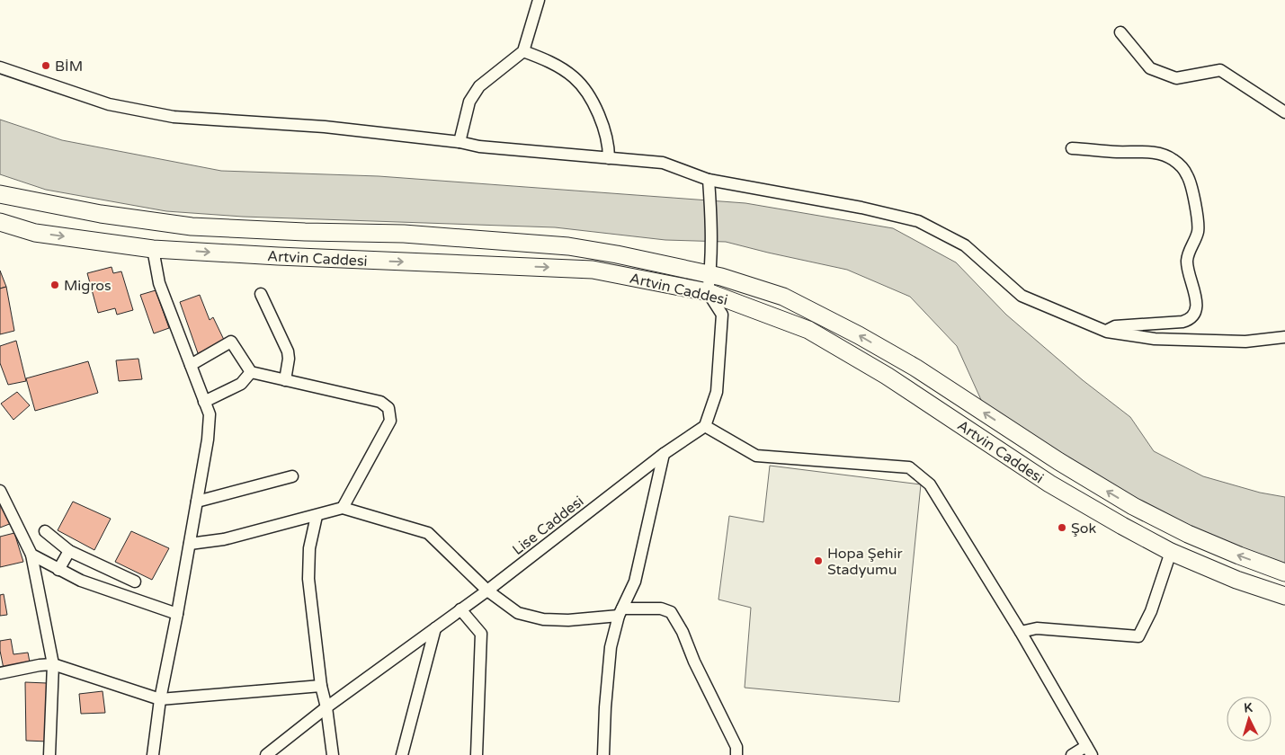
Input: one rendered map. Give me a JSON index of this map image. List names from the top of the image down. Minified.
{"streets":{"highway":["Artvin Caddesi"],"street":["Lise Caddesi"]},"places":["BİM","Migros","Şok","Hopa Şehir Stadyumu"],"north":"top"}
